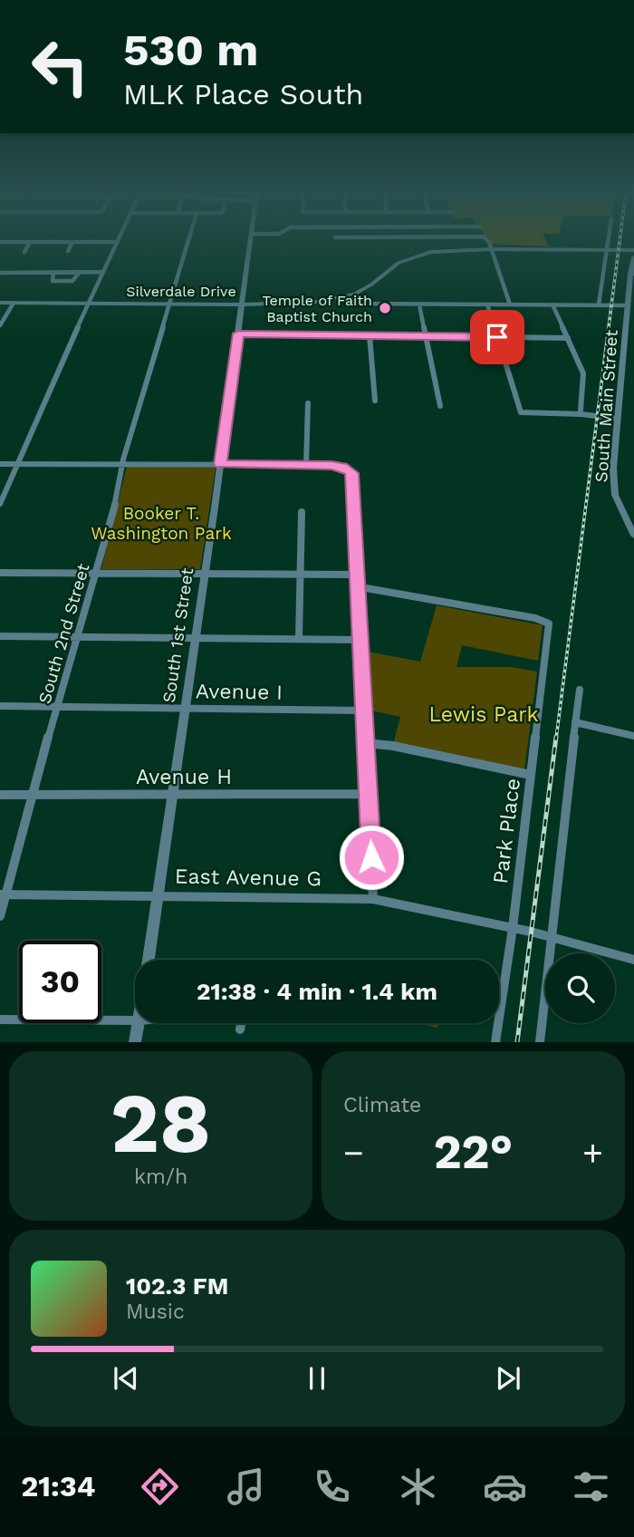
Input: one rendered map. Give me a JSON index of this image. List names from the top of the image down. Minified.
{"streets":{"street":["Silverdale Drive","South Main Street","South 2nd Street","South 1st Street","Avenue I","Avenue H","Park Place","East Avenue G"]},"crossings":[["Silverdale Drive","South Main Street"],["Silverdale Drive","South 2nd Street"],["Silverdale Drive","South 1st Street"],["South 2nd Street","Avenue I"],["South 2nd Street","Avenue H"],["South 2nd Street","East Avenue G"],["South 1st Street","Avenue I"],["South 1st Street","Avenue H"],["South 1st Street","East Avenue G"],["Park Place","East Avenue G"]],"parks":["Booker T. Washington Park","Lewis Park"],"places":["Temple of Faith Baptist Church"],"page":{"turn":["530 m","MLK Place South"],"limit":"30","trip":"21:38 · 4 min · 1.4 km","tile":[["28","km/h"],"Climate"],"heat":["−","22°","+"],"song":["102.3 FM","Music"],"tabs":"21:34"}}
